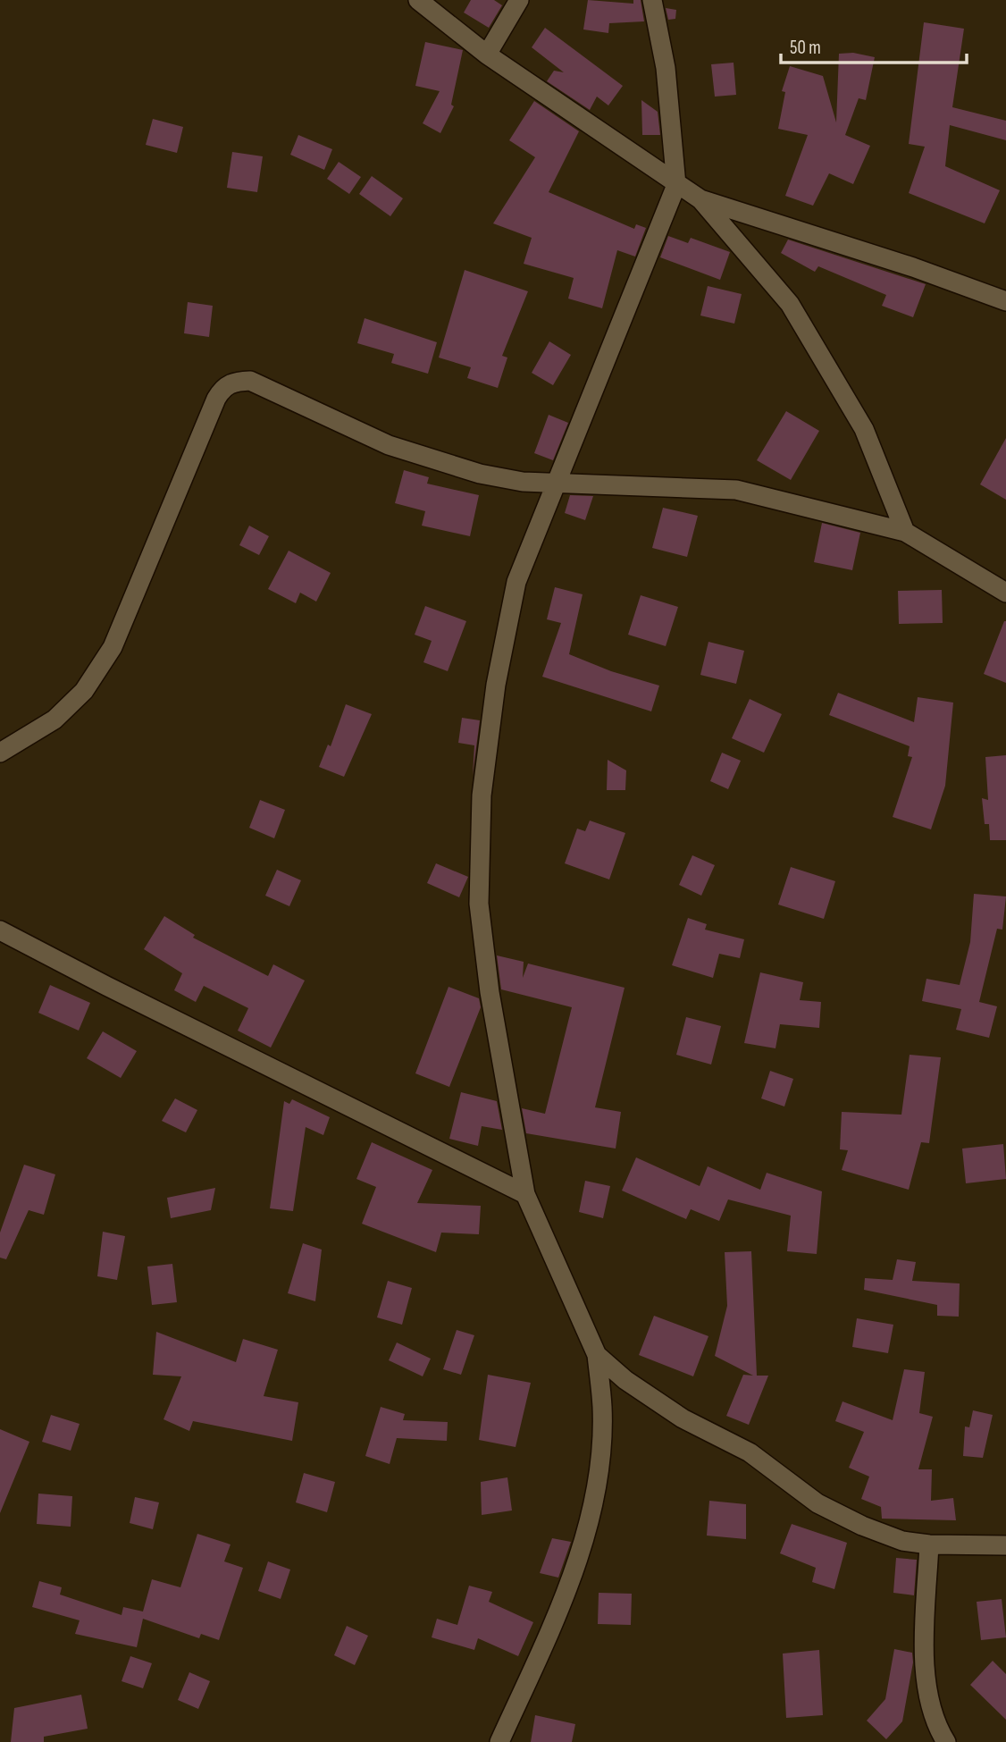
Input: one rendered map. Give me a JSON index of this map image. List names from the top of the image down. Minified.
{"scale_bar":"50 m"}
